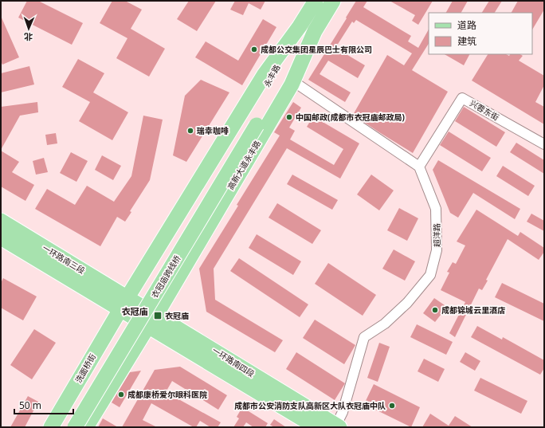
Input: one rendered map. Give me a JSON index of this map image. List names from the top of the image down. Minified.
{"streets":{"main road":["永丰路","高新大道永丰路","一环路南三段","衣冠庙跨线桥","一环路南四段","洗面桥街"],"street":["兴蓉东街","超洋路"]},"crossings":[["永丰路","高新大道永丰路"],["永丰路","衣冠庙跨线桥"],["兴蓉东街","超洋路"],["高新大道永丰路","一环路南四段"],["超洋路","一环路南四段"],["一环路南三段","一环路南四段"],["一环路南三段","洗面桥街"],["一环路南四段","洗面桥街"]],"districts":["衣冠庙"],"places":{"other":["成都公交集团星辰巴士有限公司","中国邮政(成都市衣冠庙邮政局)","瑞幸咖啡","成都锦城云里酒店","成都康桥爱尔眼科医院","成都市公安消防支队高新区大队衣冠庙中队"],"transit":["衣冠庙"]},"legend":["道路","建筑"],"scale_bar":"50 m","north":"bottom"}
